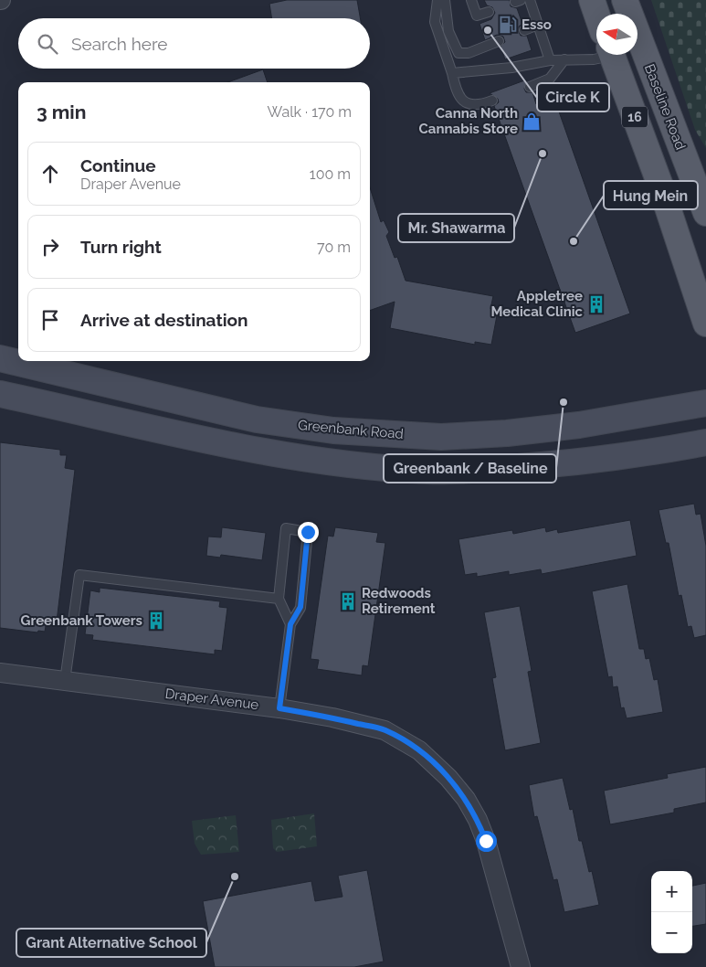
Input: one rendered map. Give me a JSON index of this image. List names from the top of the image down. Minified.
{"streets":{"main road":["Baseline Road","16","Greenbank Road"],"street":["Draper Avenue"]},"places":{"fuel station":["Esso"],"other":["Circle K","Mr. Shawarma","Hung Mein","Greenbank / Baseline","Grant Alternative School"],"shop":["Canna North Cannabis Store"],"building":["Appletree Medical Clinic","Redwoods Retirement","Greenbank Towers"]},"north":"left","page":{"search":"Search here","heading":["3 min","Walk · 170 m"],"list":[["Continue","Draper Avenue","100 m"],["Turn right","70 m"],"Arrive at destination"],"map_buttons":["+","−"]}}
